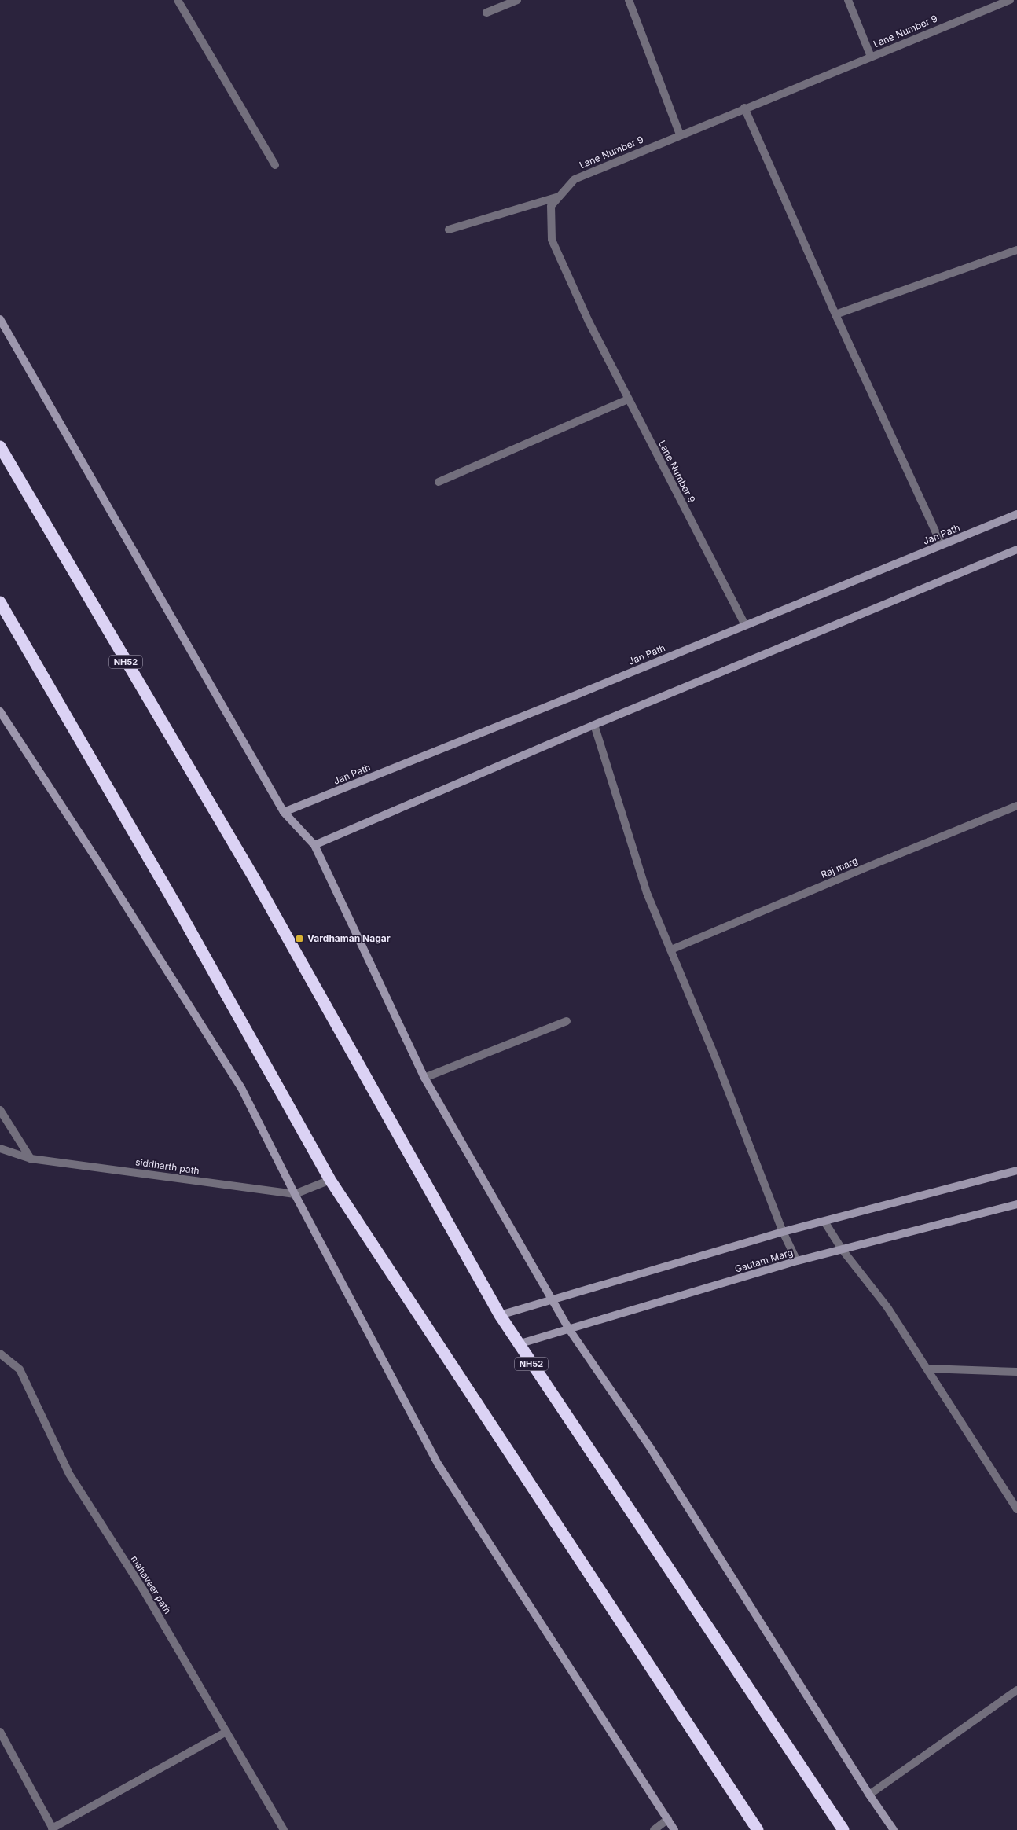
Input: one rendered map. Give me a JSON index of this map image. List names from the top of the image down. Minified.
{"streets":{"highway":["NH52"],"street":["Lane Number 9","Jan Path","Raj marg","siddharth path","Gautam Marg","mahaveer path"]},"crossings":[["Lane Number 9","Jan Path"],["NH52","Gautam Marg"]],"places":{"transit":["Vardhaman Nagar"]}}
